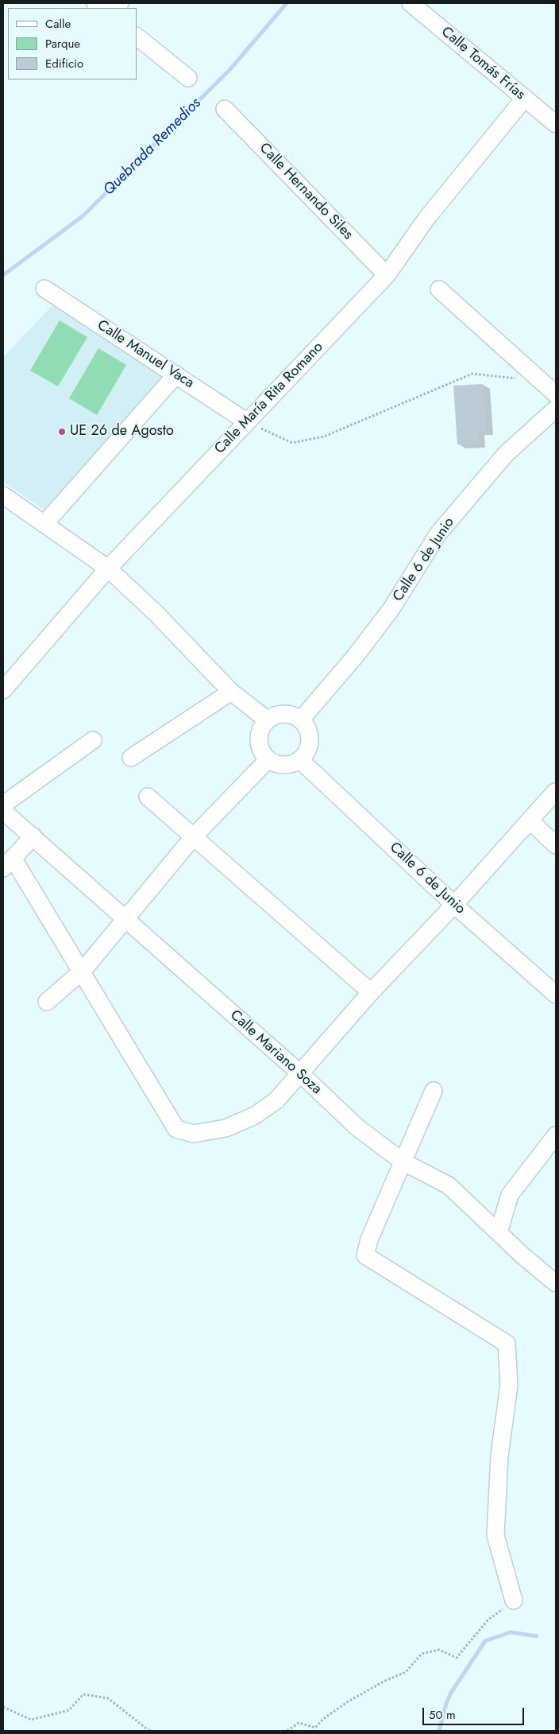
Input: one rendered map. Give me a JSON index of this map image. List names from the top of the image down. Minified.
{"streets":{"street":["Calle Tomás Frías","Calle Hernando Siles","Calle Manuel Vaca","Calle María Rita Romano","Calle 6 de Junio","Calle Mariano Soza"]},"crossings":[["Calle Tomás Frías","Calle María Rita Romano"],["Calle Hernando Siles","Calle María Rita Romano"],["Calle Manuel Vaca","Calle María Rita Romano"]],"water":["Quebrada Remedios"],"places":["UE 26 de Agosto"],"legend":["Calle","Parque","Edificio"],"scale_bar":"50 m"}
